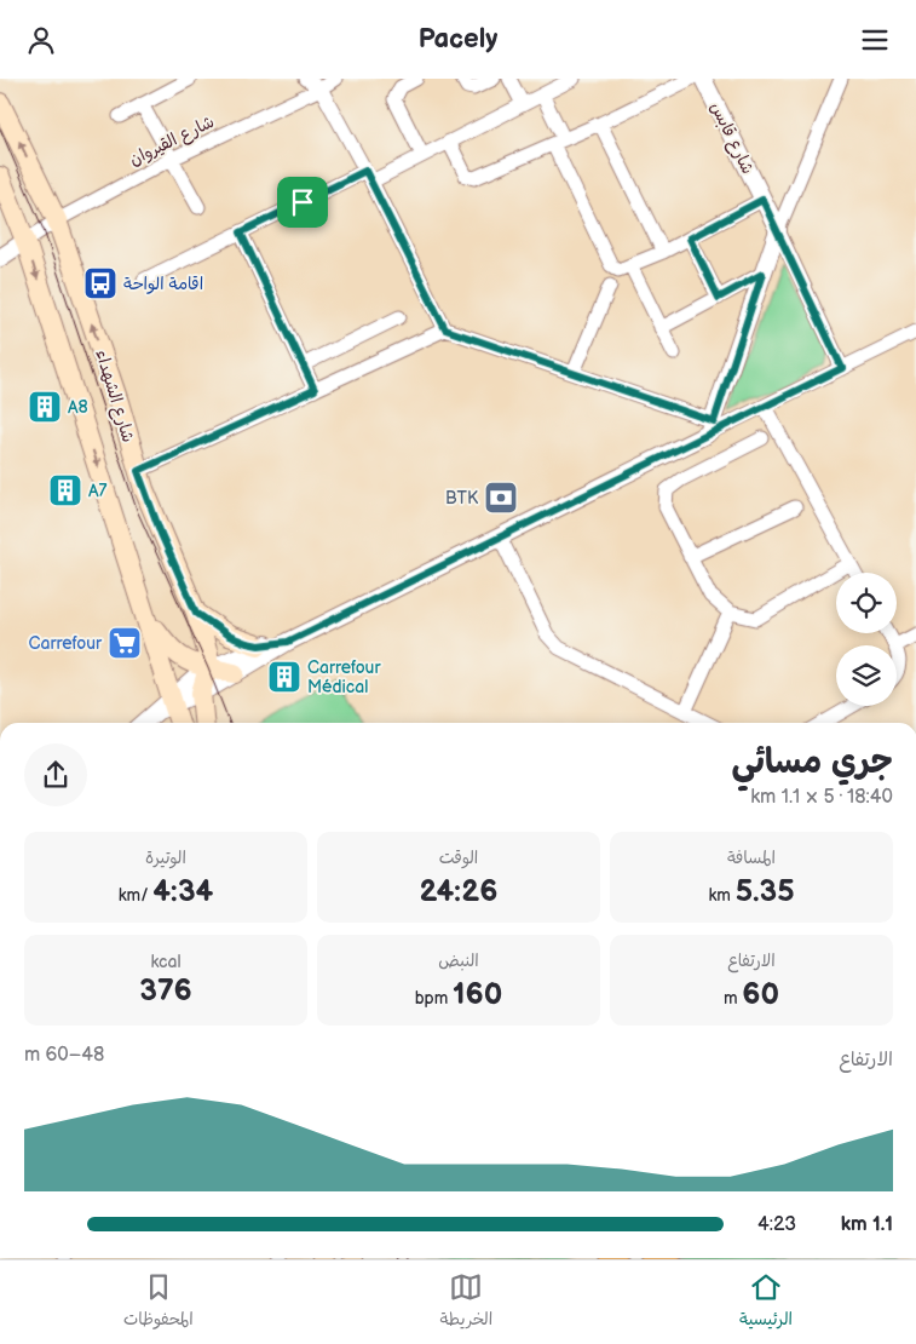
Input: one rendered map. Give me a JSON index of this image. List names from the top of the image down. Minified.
{"streets":{"main road":["شارع الشهداء"],"street":["شارع قابس","شارع القيروان"]},"crossings":[["شارع القيروان","شارع الشهداء"]],"places":{"bus stop":["اقامة الواحة"],"building":["A8","A7","Carrefour Médical"],"bank":["BTK"],"supermarket":["Carrefour"]},"page":{"header":"Pacely","heading":["جري مسائي","18:40 · 5 × 1.1 km"],"stats":[["المسافة","5.35 km"],["الوقت","24:26"],["الوتيرة","4:34 /km"],["الارتفاع","60 m"],["النبض","160 bpm"],["kcal","376"]],"chart":["الارتفاع","48–60 m"],"list":[{"name":"1.1 km","note":"4:23"}],"tabs":["الرئيسية","الخريطة","المحفوظات"]}}
